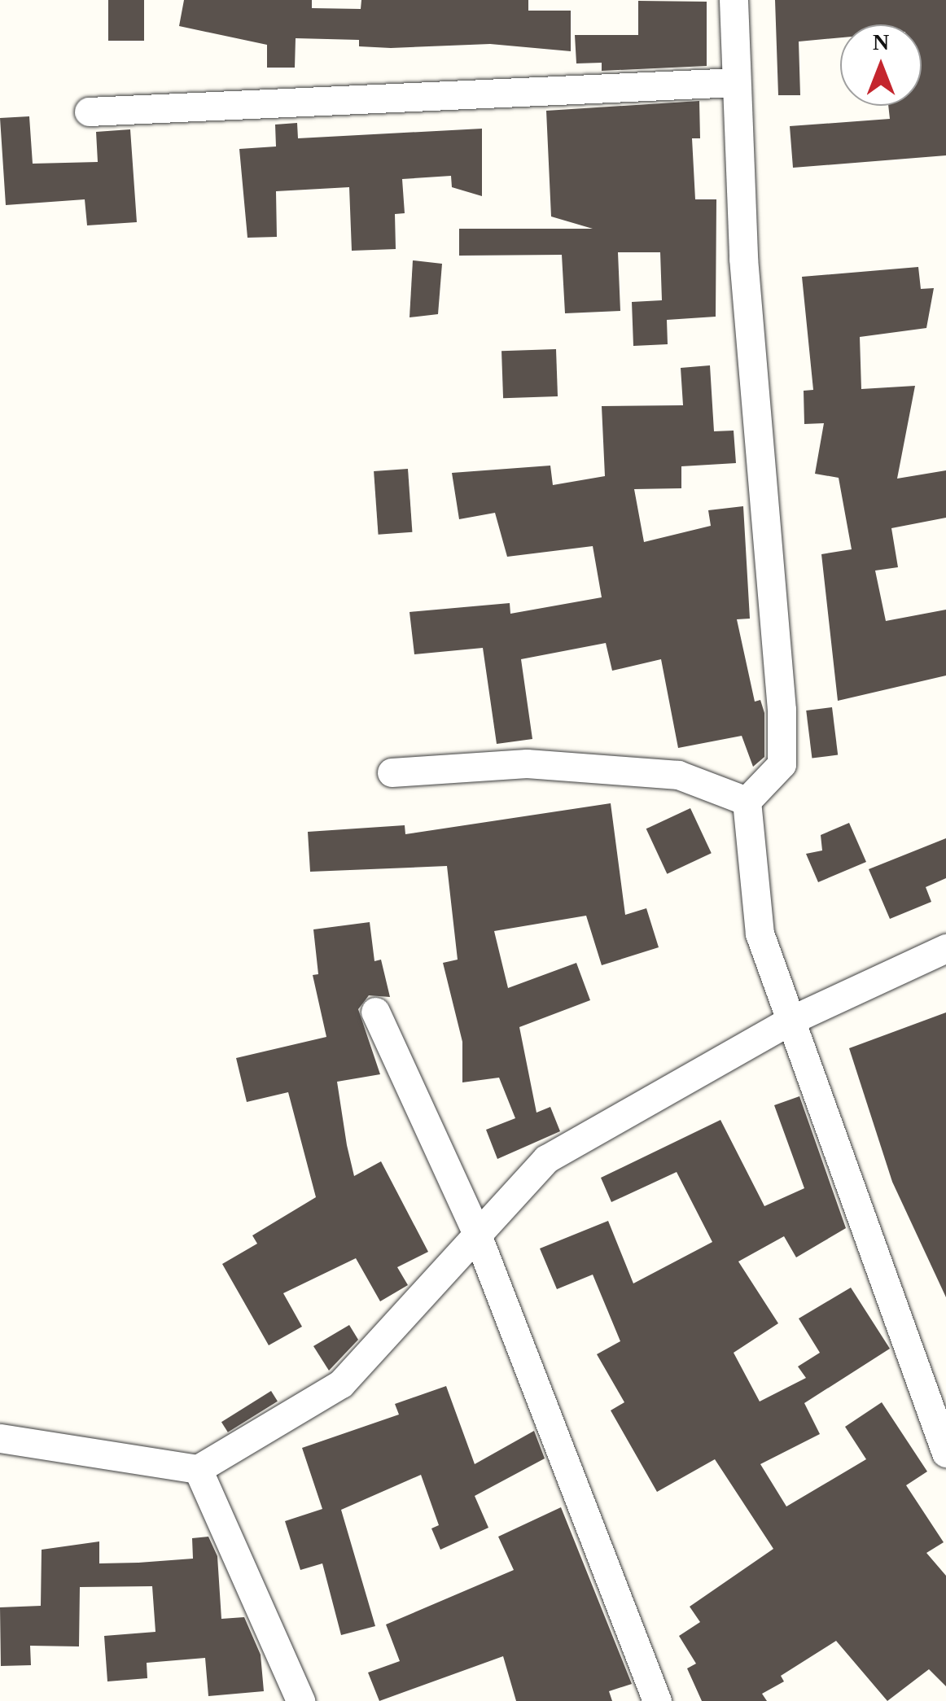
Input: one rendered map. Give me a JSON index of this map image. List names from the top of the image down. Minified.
{"north":"top"}
